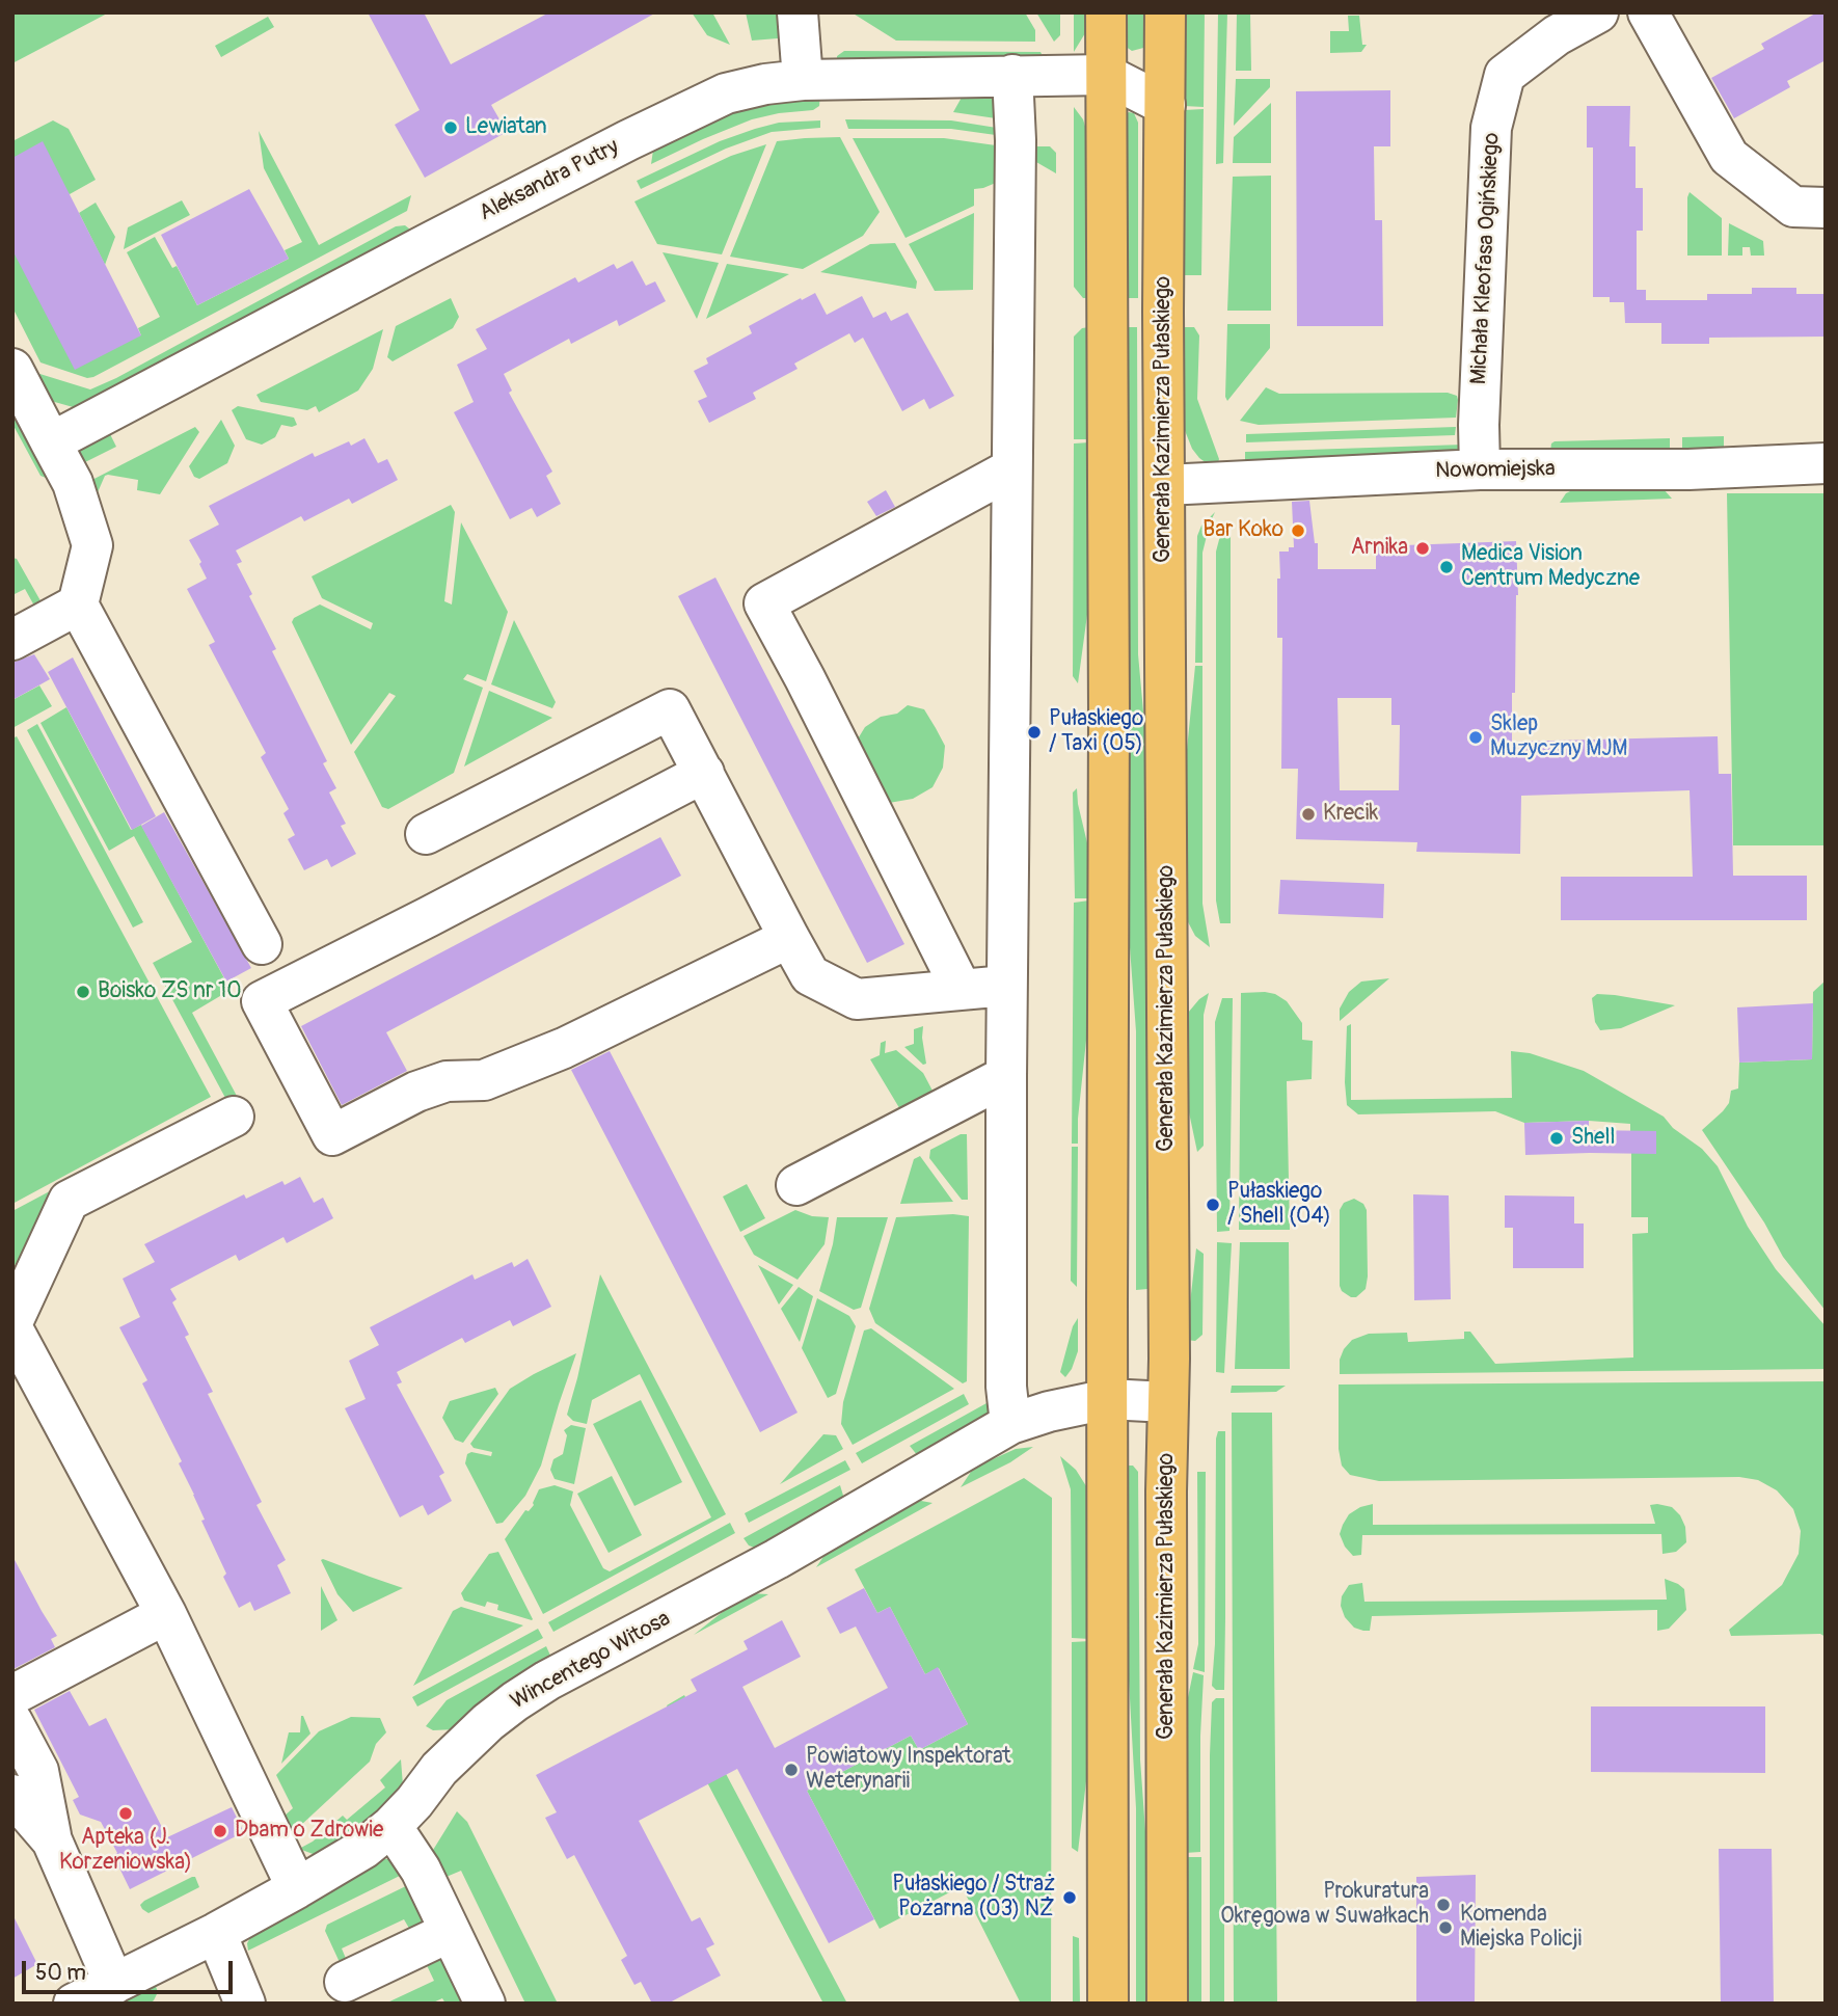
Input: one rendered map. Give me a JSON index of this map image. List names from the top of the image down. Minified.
{"streets":{"main road":["Generała Kazimierza Pułaskiego"],"street":["Aleksandra Putry","Michała Kleofasa Ogińskiego","Nowomiejska","Wincentego Witosa"]},"crossings":[["Aleksandra Putry","Generała Kazimierza Pułaskiego"],["Michała Kleofasa Ogińskiego","Nowomiejska"],["Generała Kazimierza Pułaskiego","Nowomiejska"],["Generała Kazimierza Pułaskiego","Wincentego Witosa"]],"places":["Lewiatan","Bar Koko","Arnika","Medica Vision Centrum Medyczne","Pułaskiego / Taxi (05)","Sklep Muzyczny MJM","Krecik","Boisko ZS nr 10","Shell","Pułaskiego / Shell (04)","Powiatowy Inspektorat Weterynarii","Apteka (J. Korzeniowska)","Dbam o Zdrowie","Pułaskiego / Straż Pożarna (03) NŻ","Prokuratura Okręgowa w Suwałkach","Komenda Miejska Policji"],"scale_bar":"50 m"}
